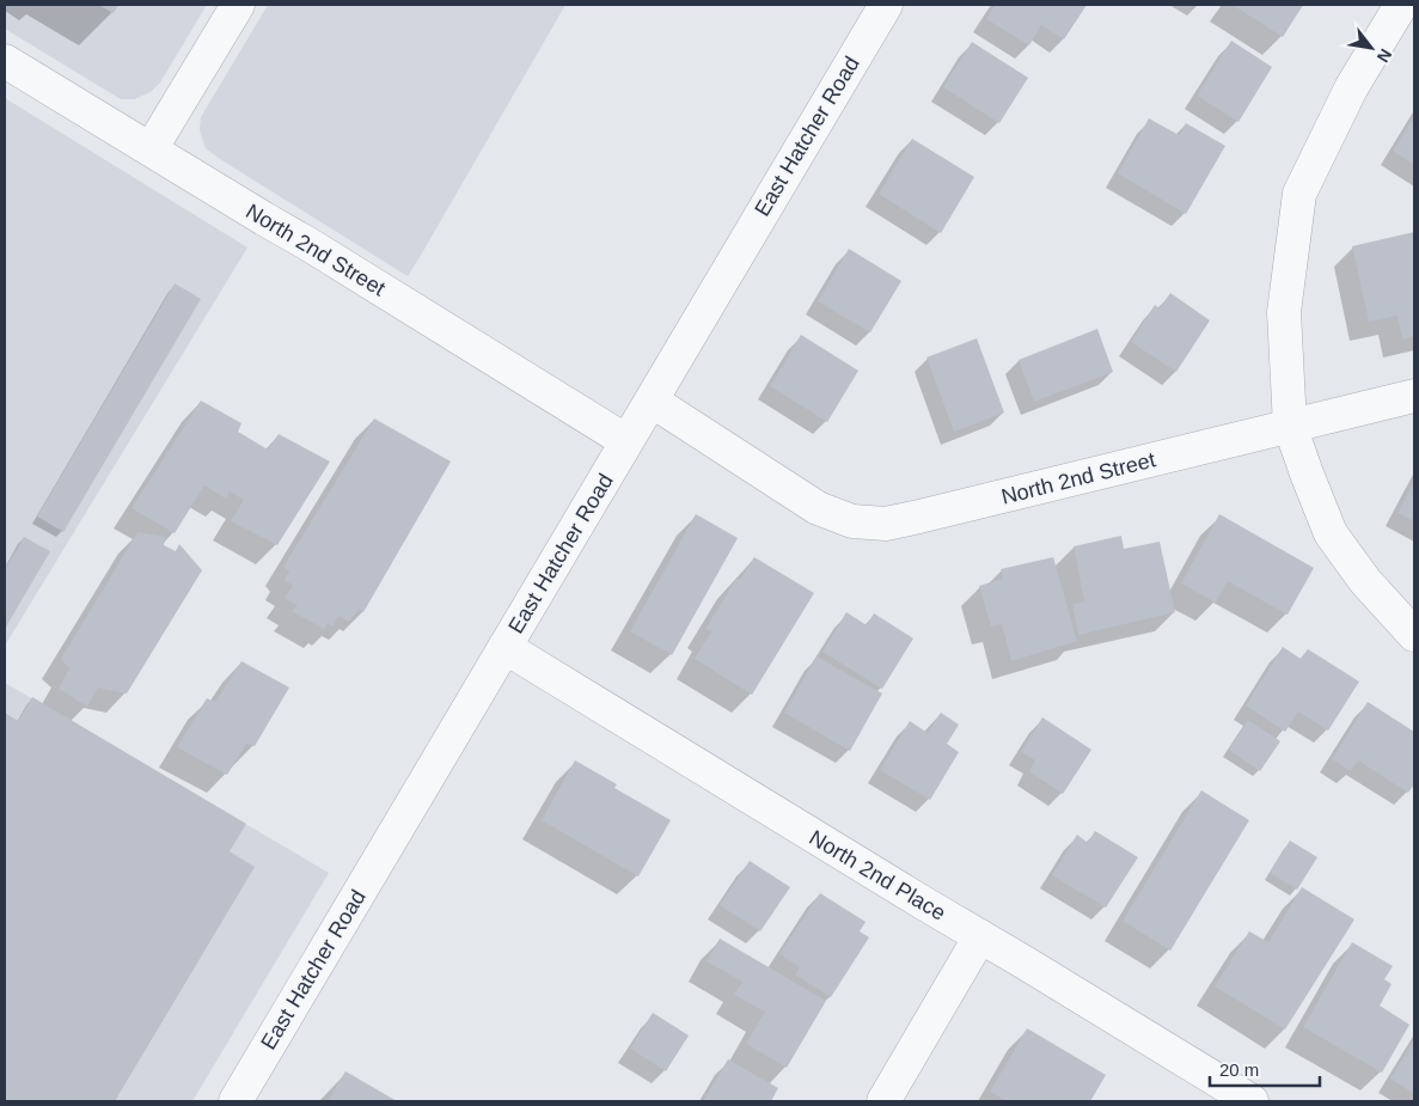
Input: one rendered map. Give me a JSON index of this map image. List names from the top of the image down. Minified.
{"streets":{"street":["East Hatcher Road","North 2nd Street","North 2nd Place"]},"crossings":[["East Hatcher Road","North 2nd Street"],["East Hatcher Road","North 2nd Place"]],"scale_bar":"20 m","north":"bottom right"}
